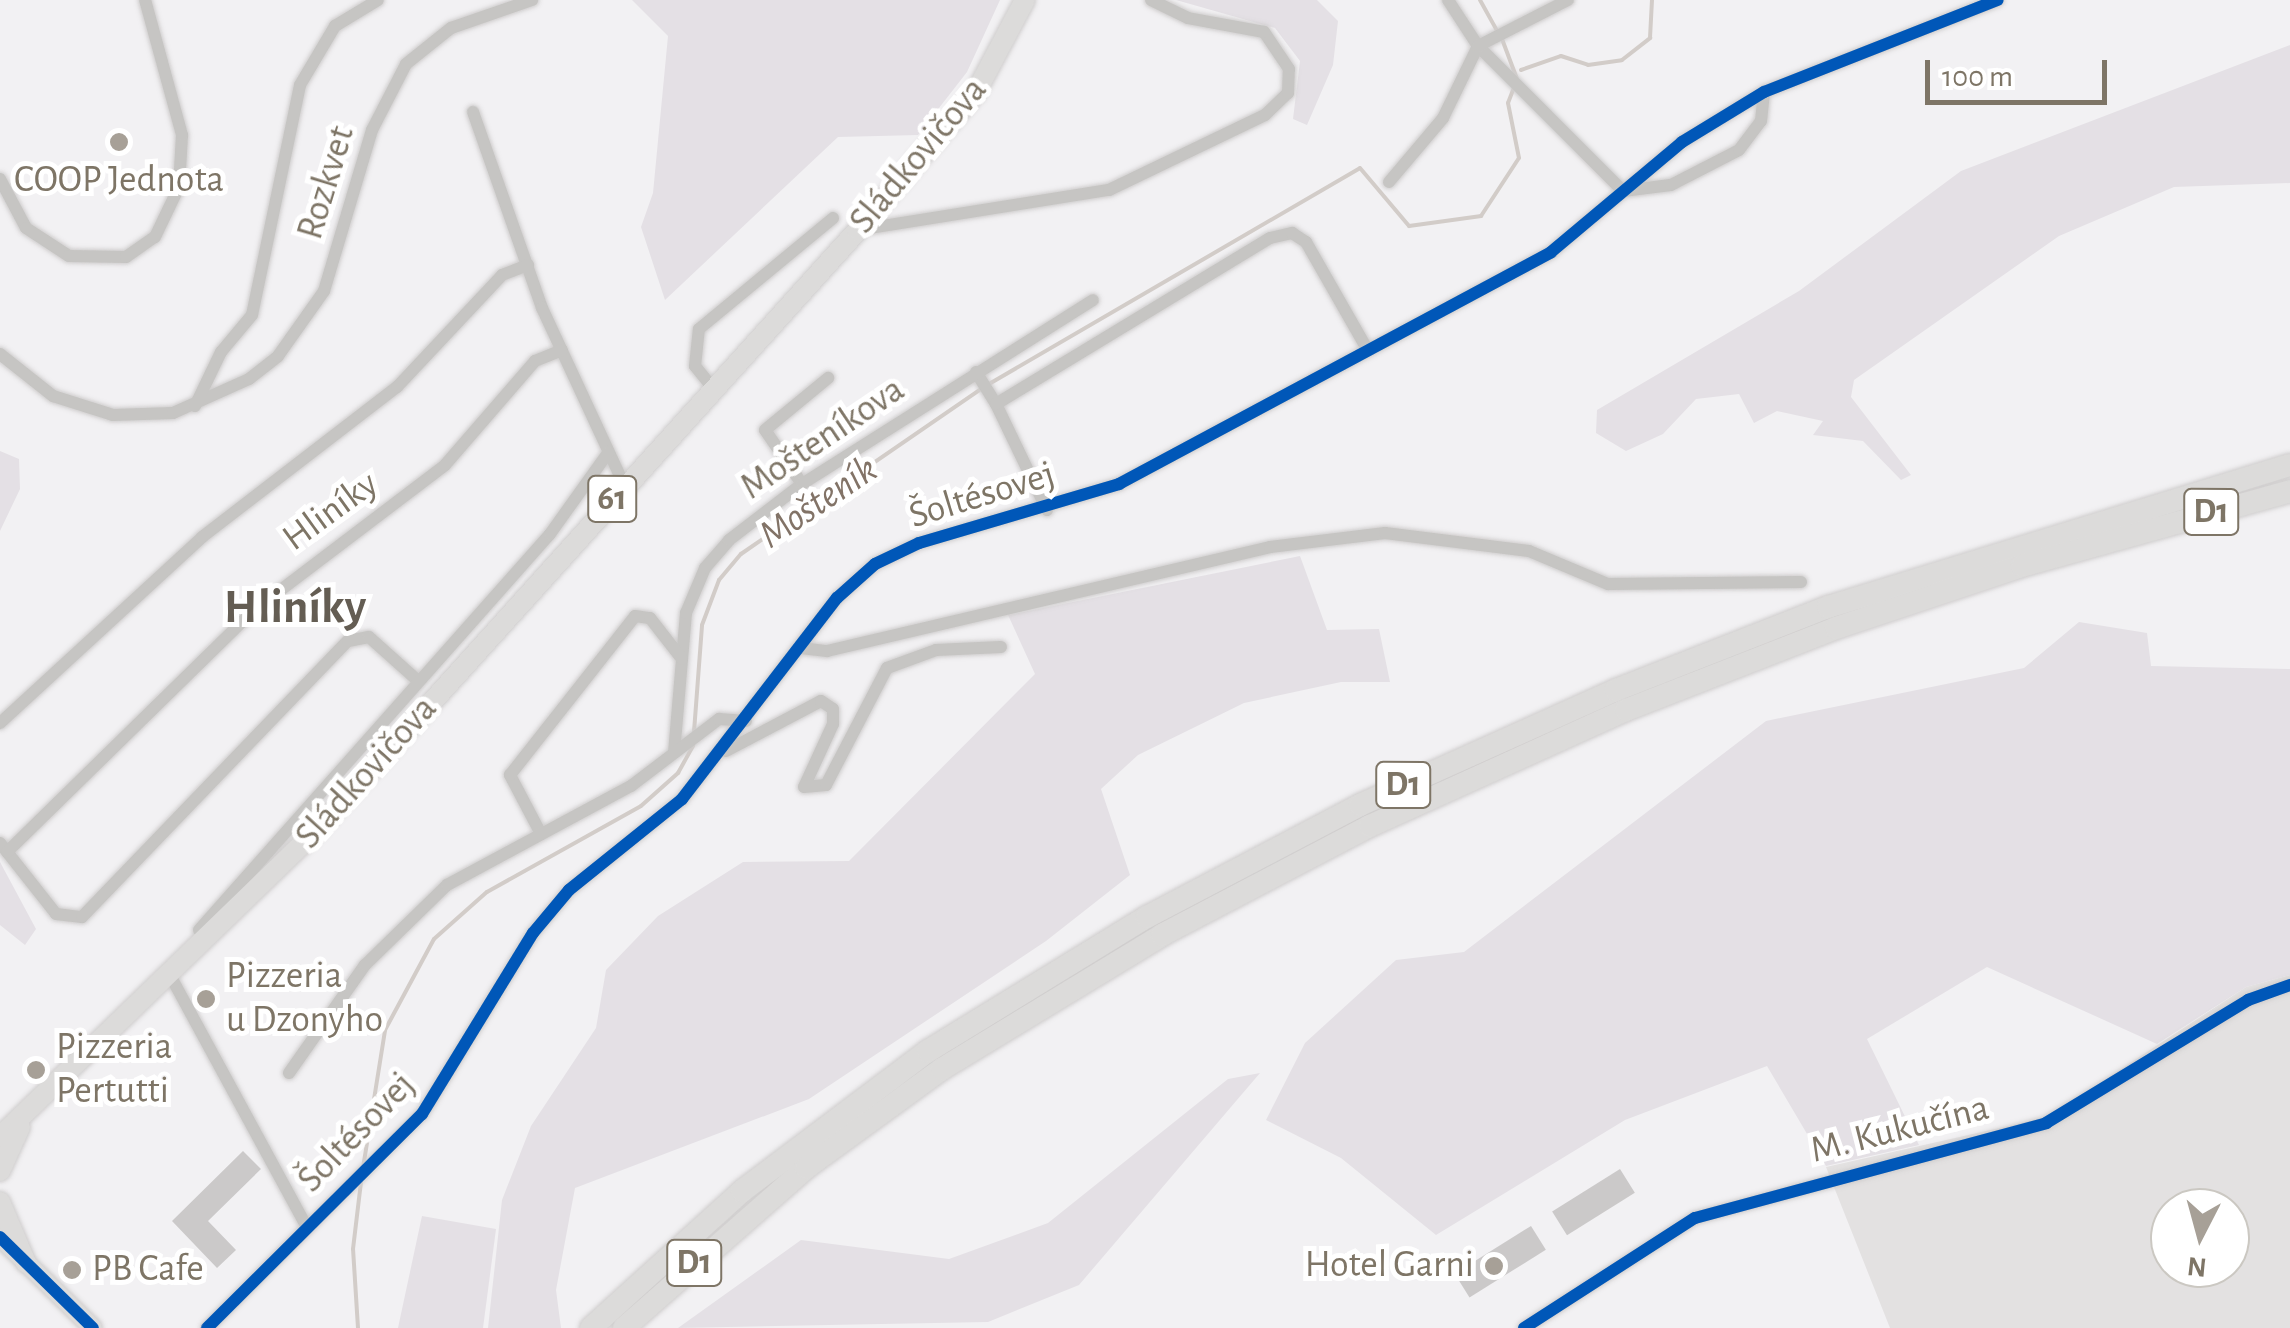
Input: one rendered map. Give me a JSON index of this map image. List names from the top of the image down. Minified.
{"streets":{"highway":["D1"],"main road":["Sládkovičova","61"],"street":["Rozkvet","Mošteníkova","Šoltésovej","Hliníky","M. Kukučína"]},"crossings":[["Sládkovičova","Hliníky"],["Mošteníkova","Šoltésovej"]],"districts":["Hliníky"],"water":["Mošteník"],"places":["COOP Jednota","Pizzeria u Dzonyho","Pizzeria Pertutti","Hotel Garni","PB Cafe"],"scale_bar":"100 m","north":"bottom"}
